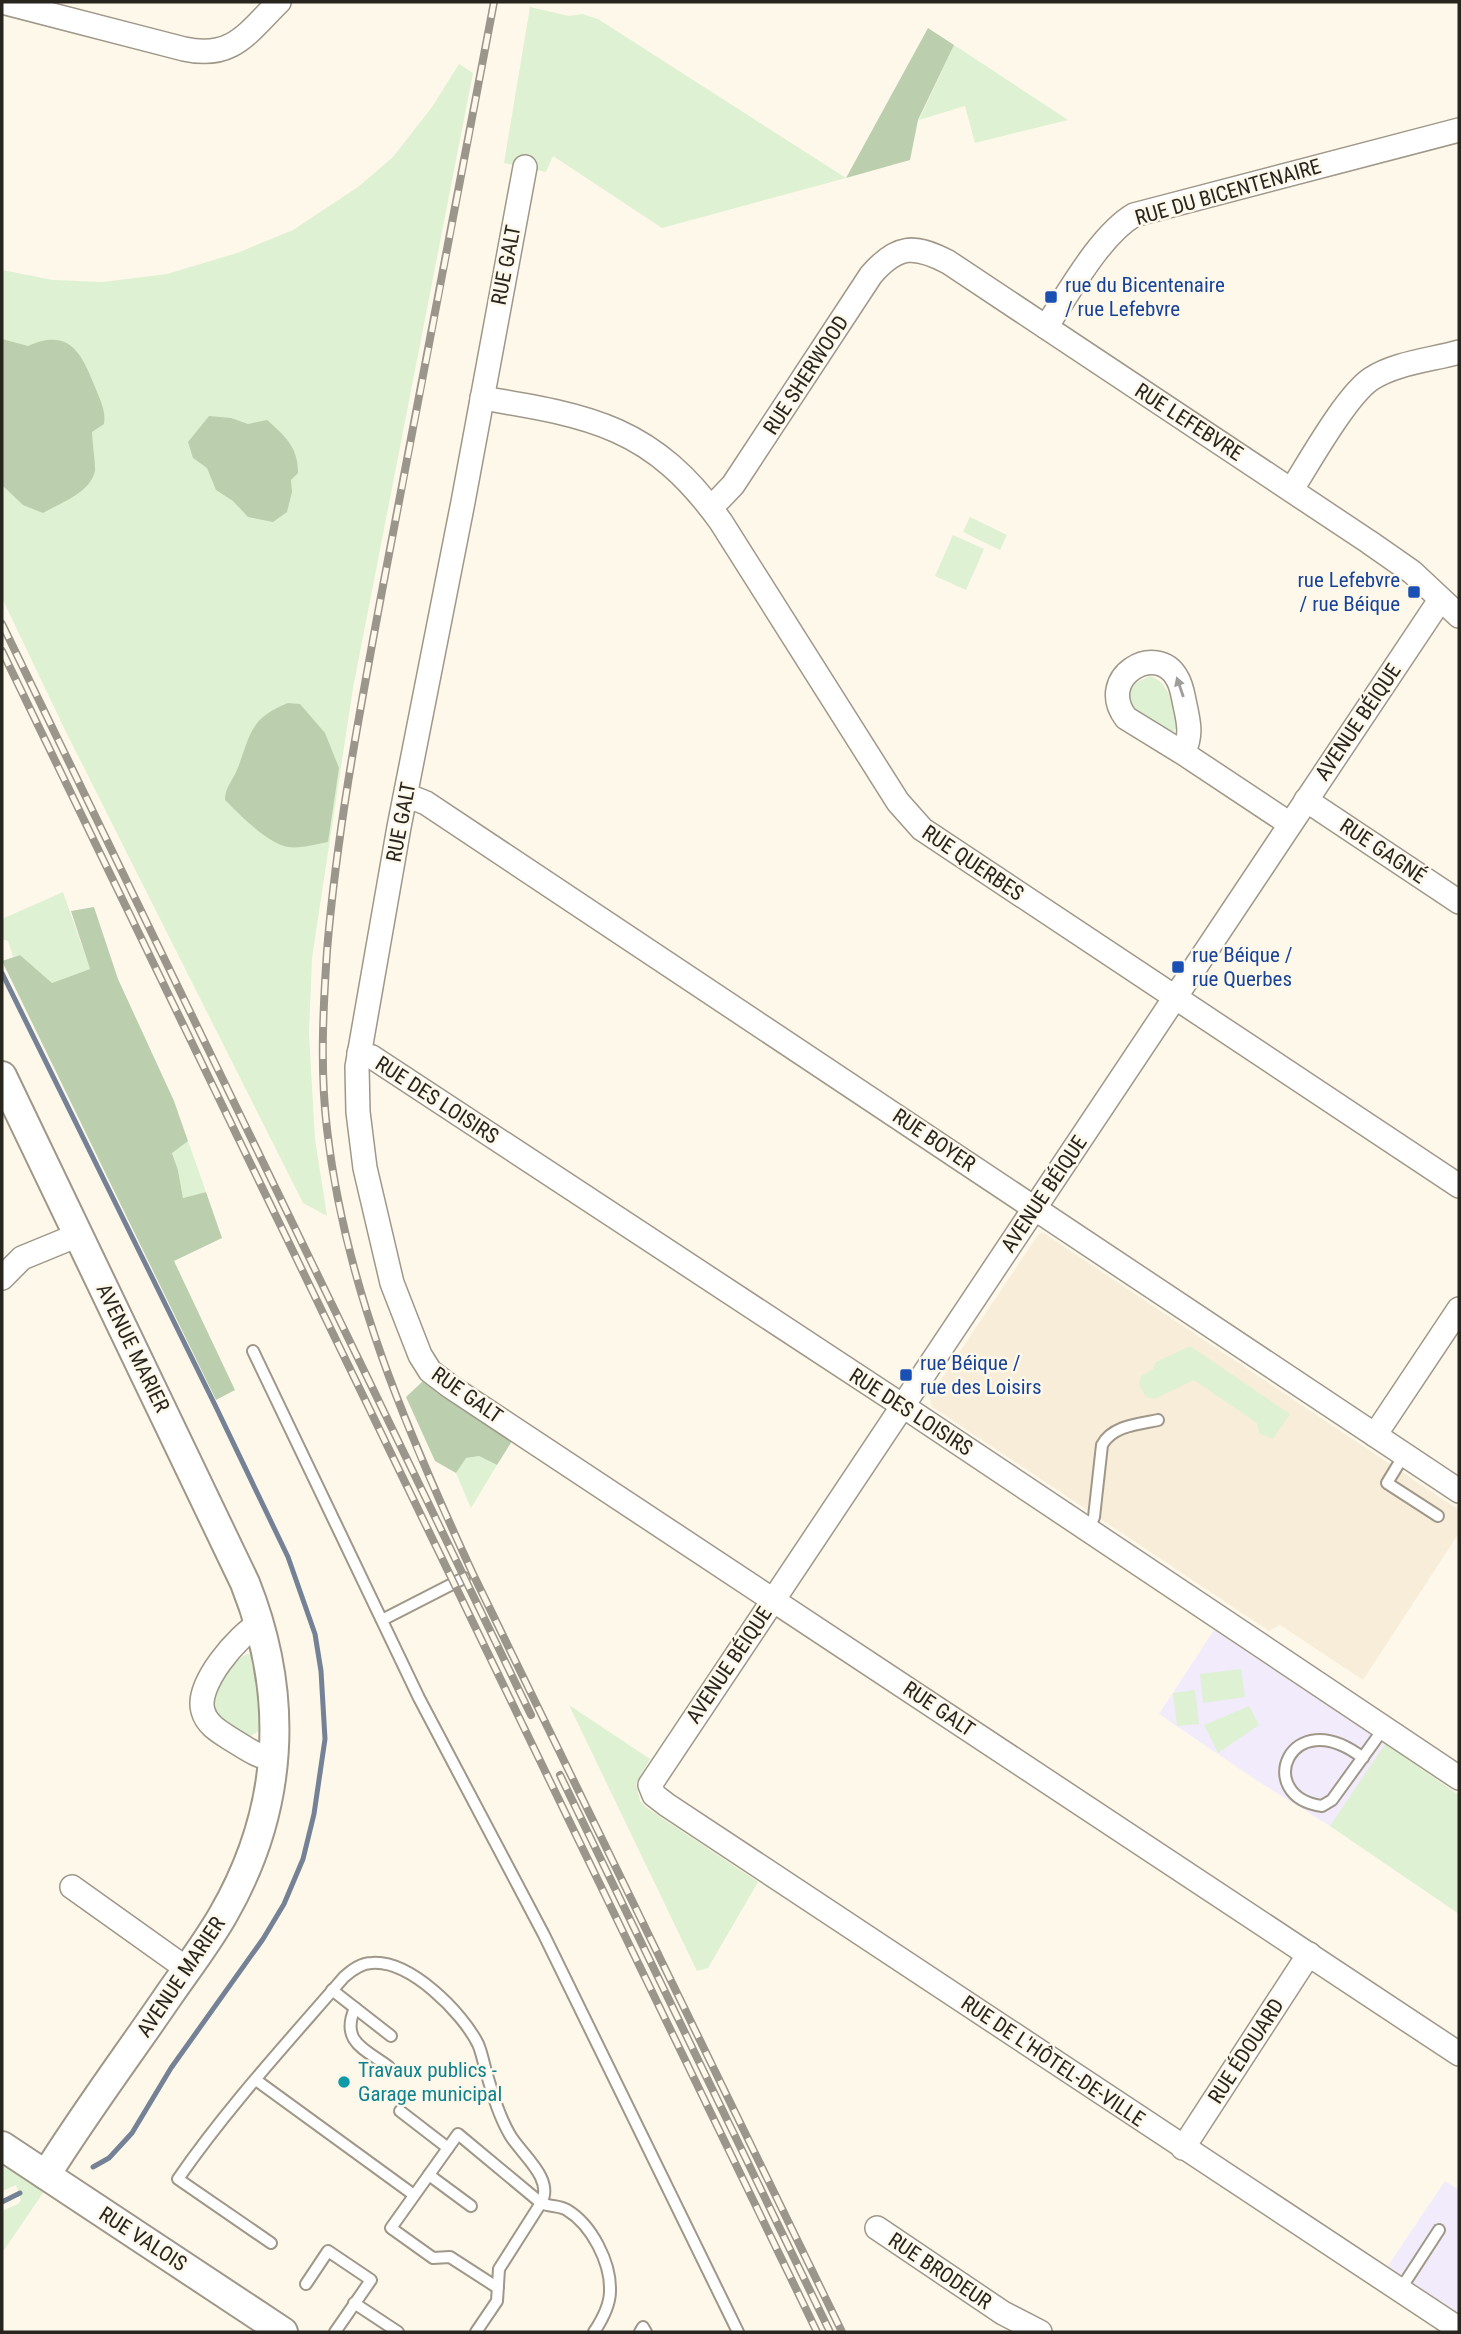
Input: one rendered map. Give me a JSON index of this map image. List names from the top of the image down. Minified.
{"streets":{"street":["RUE DU BICENTENAIRE","RUE GALT","RUE SHERWOOD","RUE LEFEBVRE","AVENUE BÉIQUE","RUE GAGNÉ","RUE QUERBES","RUE DES LOISIRS","RUE BOYER","AVENUE MARIER","RUE ÉDOUARD","RUE DE L'HÔTEL-DE-VILLE","RUE VALOIS","RUE BRODEUR"]},"crossings":[["RUE DU BICENTENAIRE","RUE LEFEBVRE"],["RUE GALT","AVENUE BÉIQUE"],["RUE GALT","RUE QUERBES"],["RUE GALT","RUE DES LOISIRS"],["RUE GALT","RUE BOYER"],["RUE GALT","RUE ÉDOUARD"],["RUE SHERWOOD","RUE LEFEBVRE"],["RUE SHERWOOD","RUE QUERBES"],["RUE LEFEBVRE","AVENUE BÉIQUE"],["AVENUE BÉIQUE","RUE GAGNÉ"],["AVENUE BÉIQUE","RUE QUERBES"],["AVENUE BÉIQUE","RUE DES LOISIRS"],["AVENUE BÉIQUE","RUE BOYER"],["AVENUE BÉIQUE","RUE DE L'HÔTEL-DE-VILLE"],["AVENUE MARIER","RUE VALOIS"],["RUE ÉDOUARD","RUE DE L'HÔTEL-DE-VILLE"]],"places":{"transit":["rue du Bicentenaire / rue Lefebvre","rue Lefebvre / rue Béique","rue Béique / rue Querbes","rue Béique / rue des Loisirs"],"other":["Travaux publics - Garage municipal"]}}
